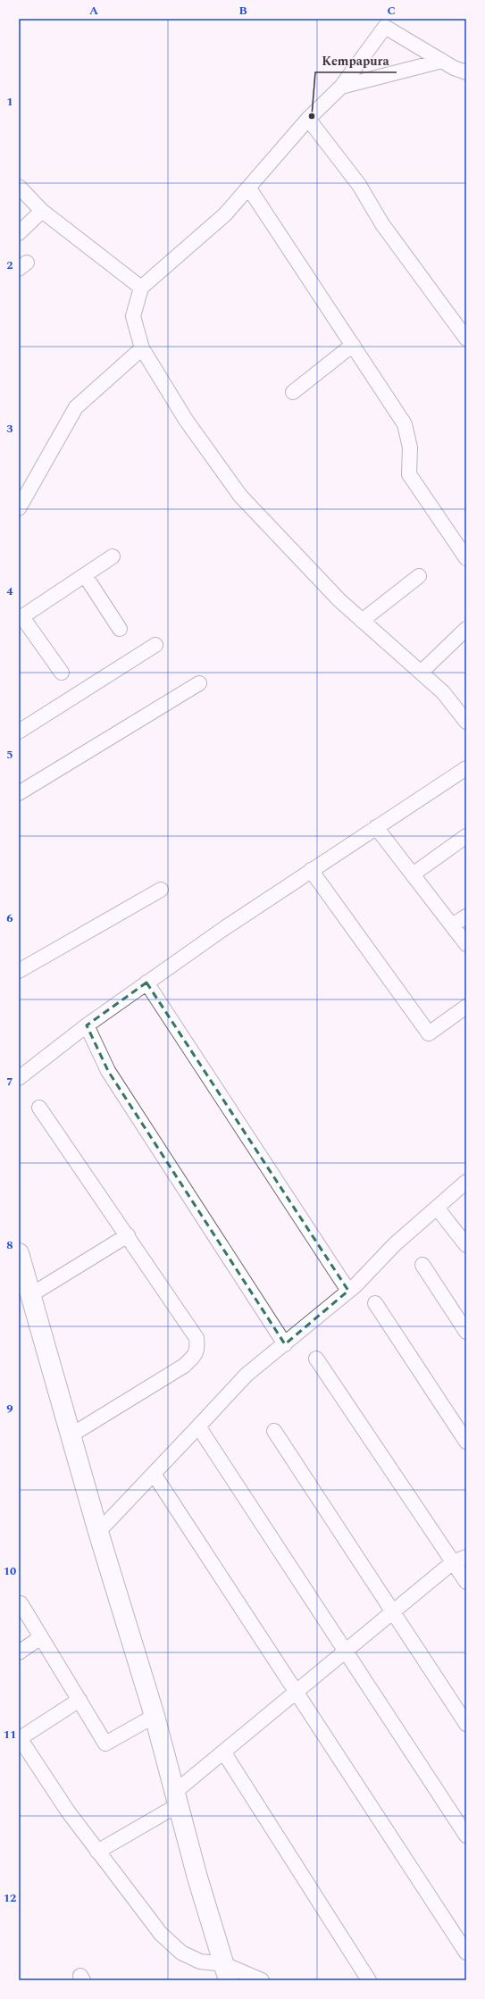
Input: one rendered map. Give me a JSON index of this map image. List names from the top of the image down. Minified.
{"places":["Kempapura"],"grid":{"columns":["A","B","C"],"rows":["1","2","3","4","5","6","7","8","9","10","11","12"]}}
